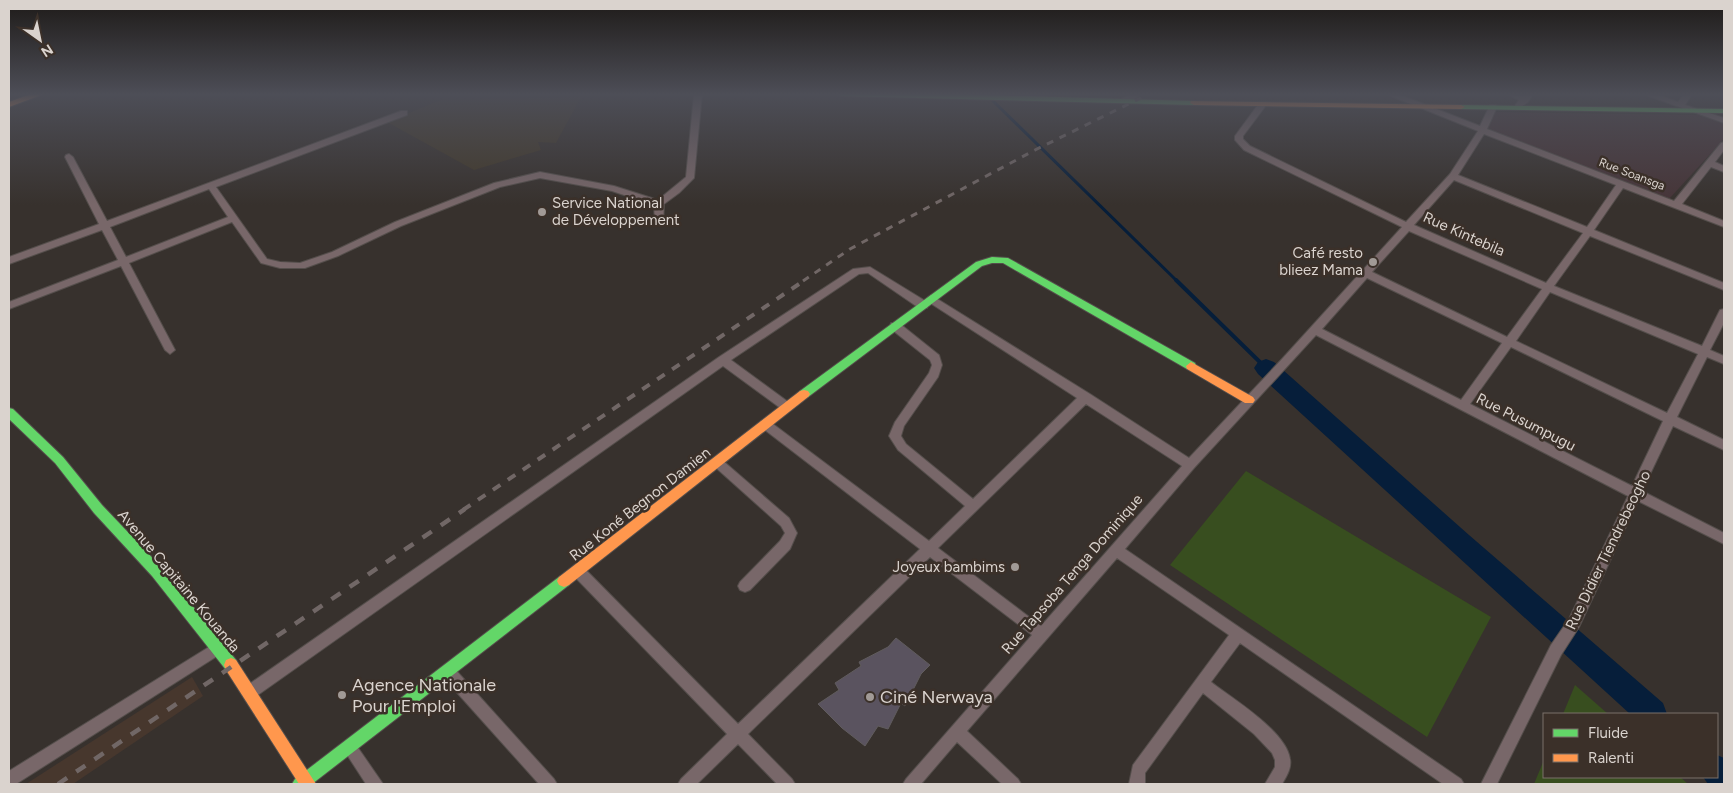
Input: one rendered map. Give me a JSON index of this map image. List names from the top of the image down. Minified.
{"streets":{"main road":["Rue Koné Begnon Damien","Avenue Capitaine Kouanda"],"street":["Rue Soansga","Rue Kintebila","Rue Pusumpugu","Rue Didier Tiendrebeogho","Rue Tapsoba Tenga Dominique"]},"crossings":[["Rue Kintebila","Rue Didier Tiendrebeogho"],["Rue Kintebila","Rue Tapsoba Tenga Dominique"],["Rue Pusumpugu","Rue Didier Tiendrebeogho"],["Rue Pusumpugu","Rue Tapsoba Tenga Dominique"],["Rue Koné Begnon Damien","Rue Tapsoba Tenga Dominique"],["Rue Koné Begnon Damien","Avenue Capitaine Kouanda"]],"places":["Service National de Développement","Café resto blieez Mama","Joyeux bambims","Agence Nationale Pour l'Emploi","Ciné Nerwaya"],"legend":["Fluide","Ralenti"],"north":"bottom right"}
